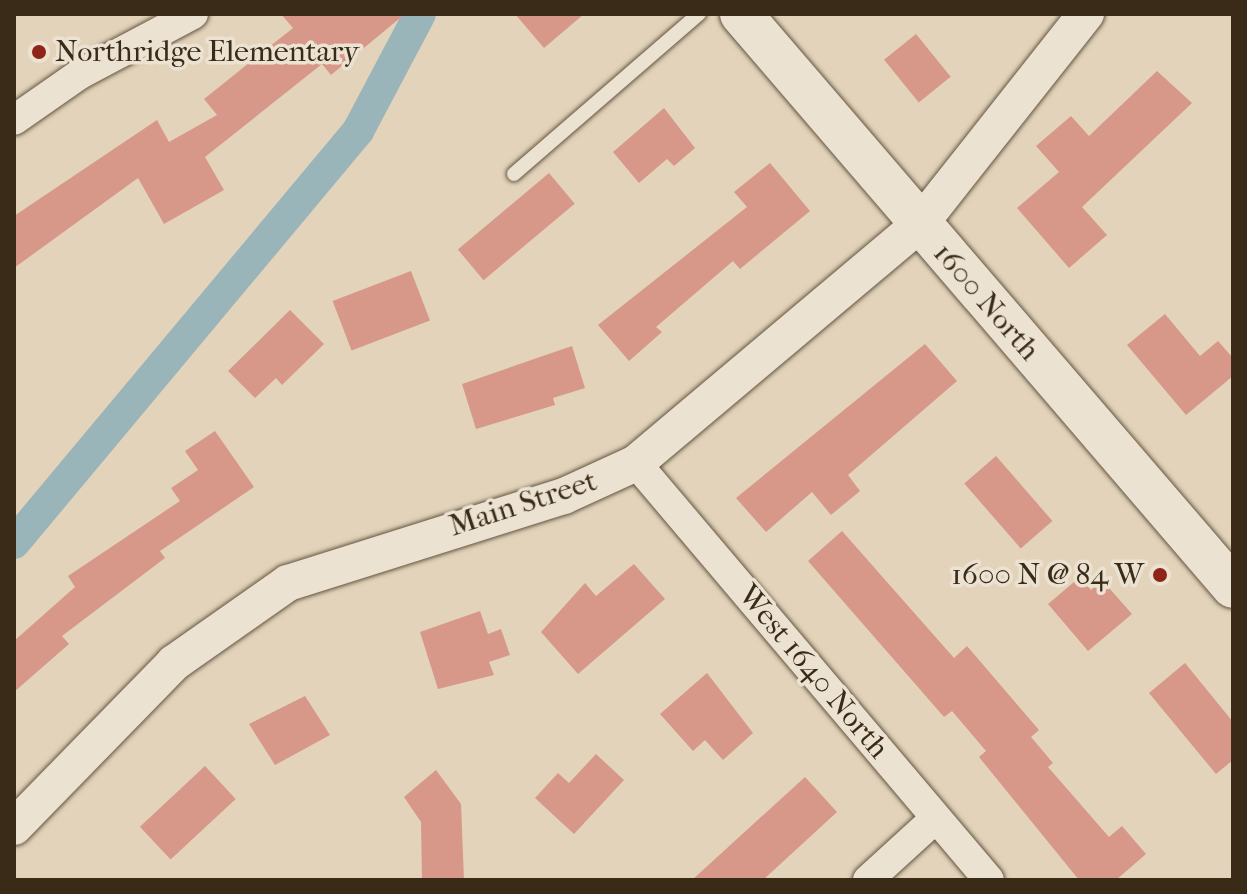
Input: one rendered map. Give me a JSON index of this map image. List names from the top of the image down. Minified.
{"streets":{"main road":["1600 North"],"street":["Main Street","West 1640 North"]},"crossings":[["1600 North","Main Street"],["Main Street","West 1640 North"]],"places":["Northridge Elementary","1600 N @ 84 W"]}
